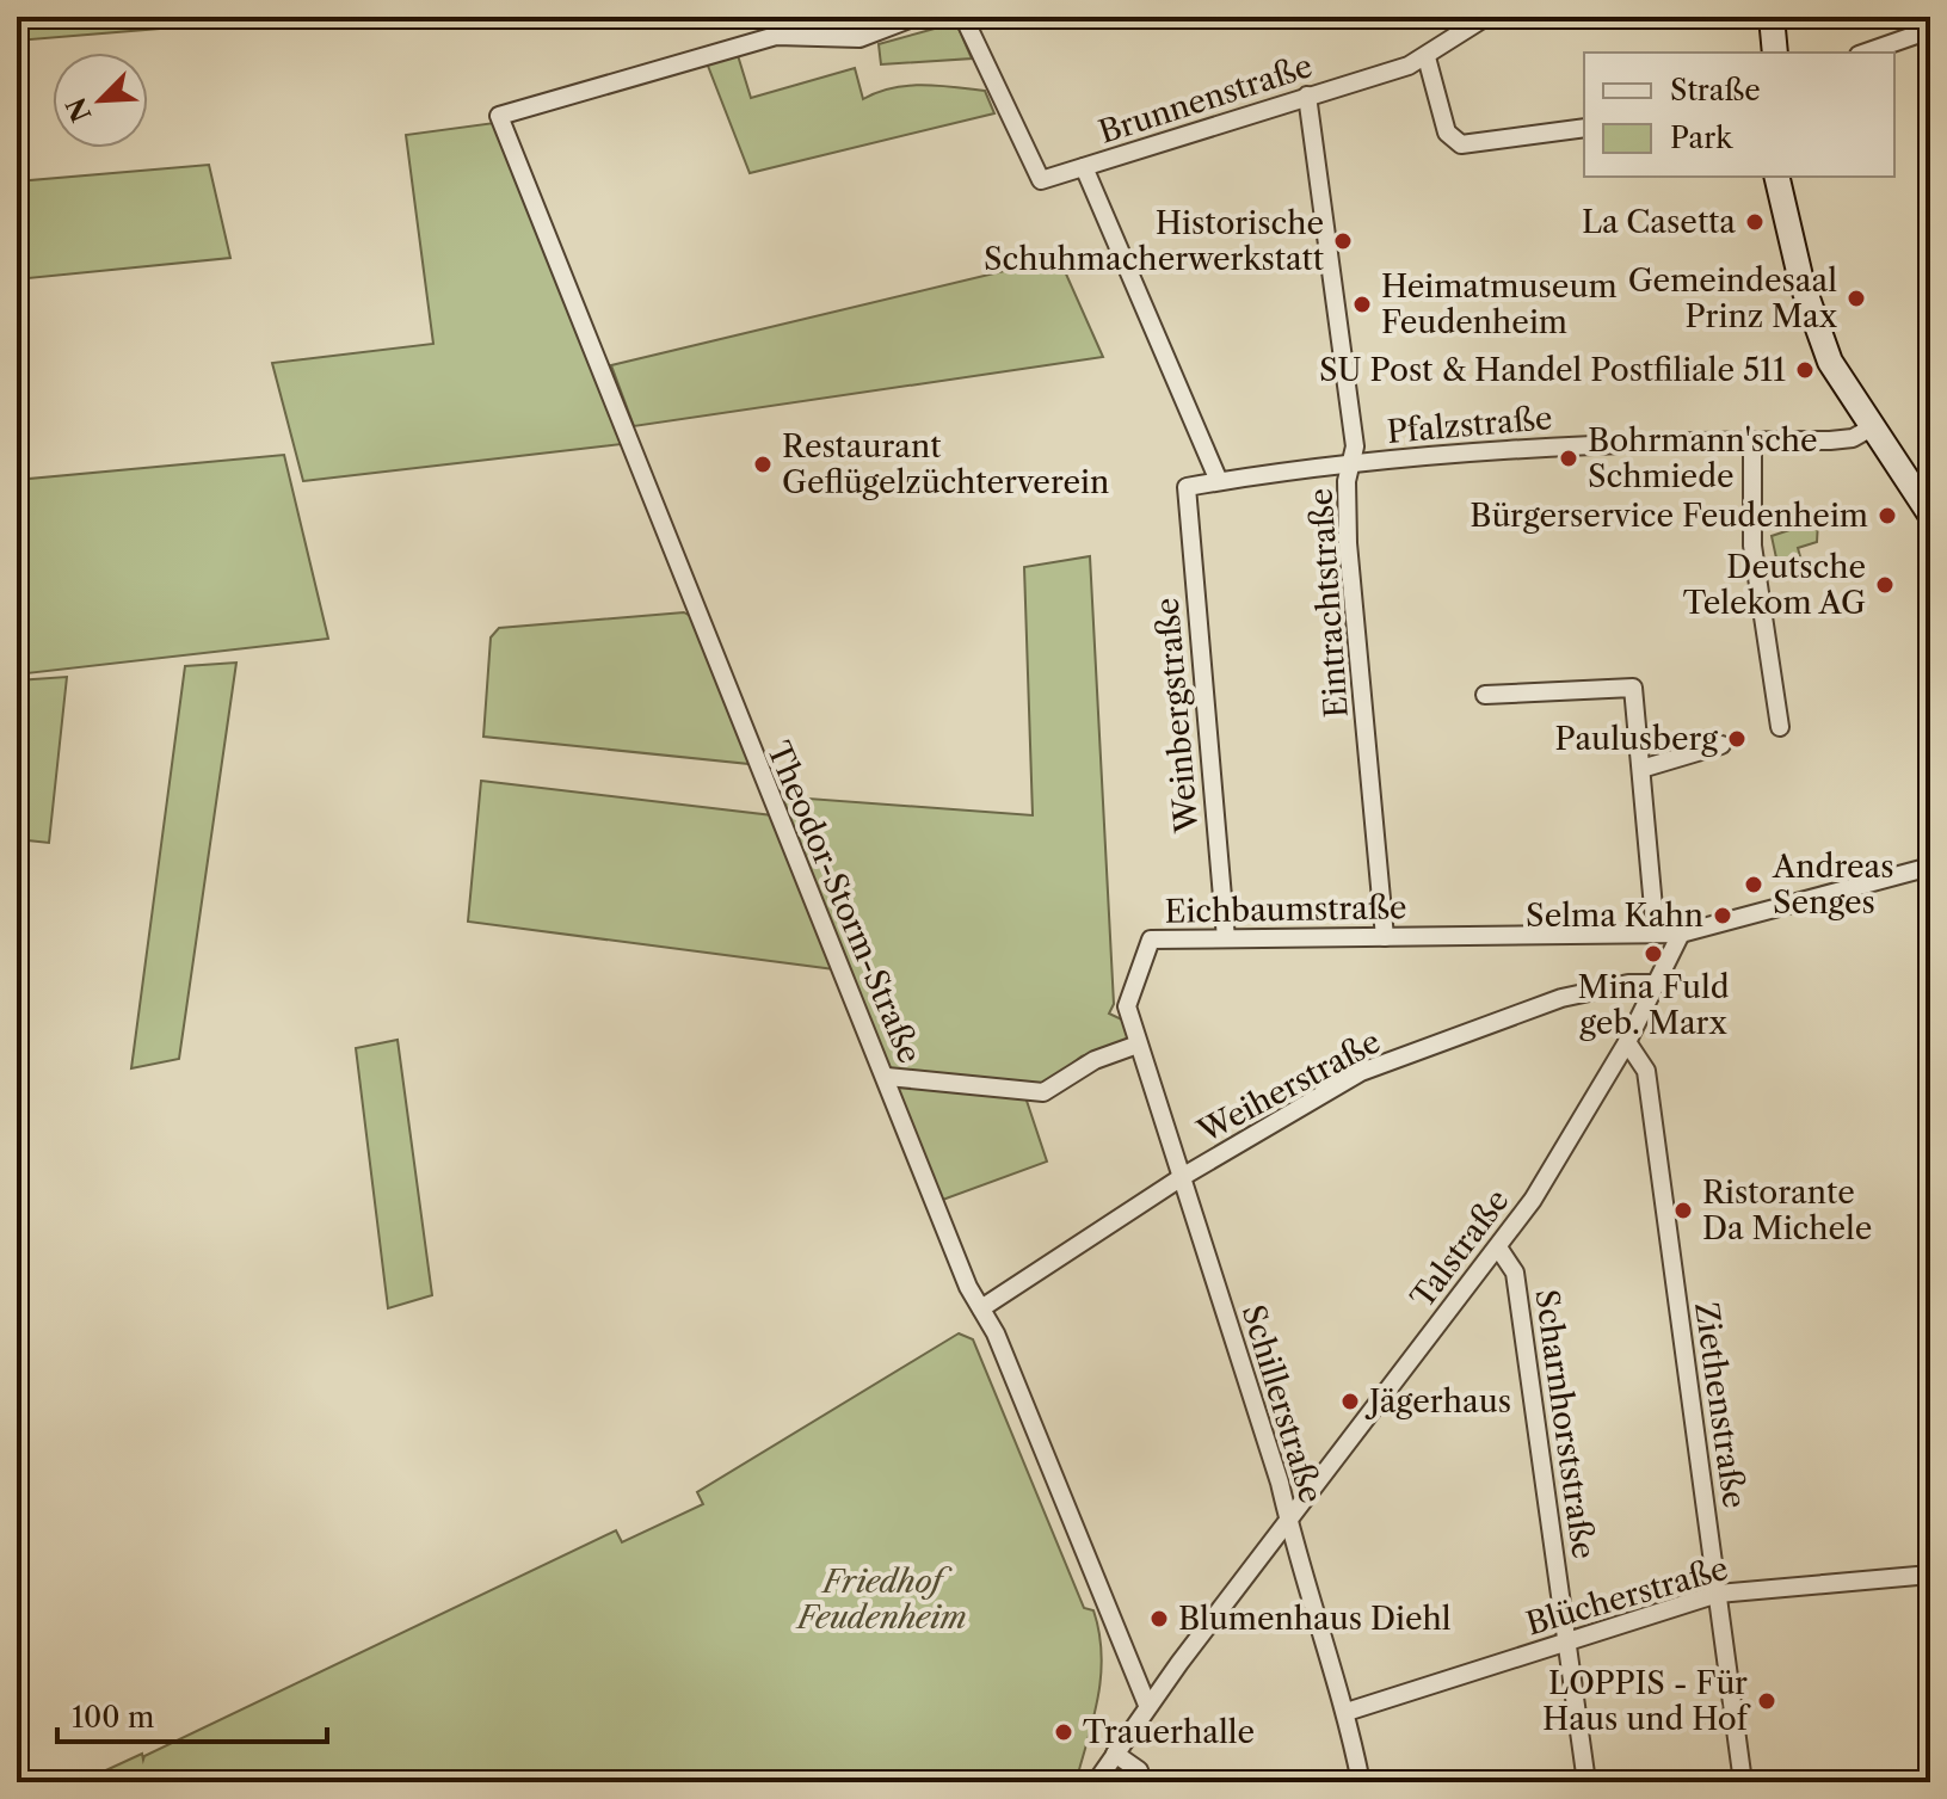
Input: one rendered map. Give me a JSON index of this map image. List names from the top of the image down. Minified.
{"streets":{"street":["Brunnenstraße","Pfalzstraße","Eintrachtstraße","Weinbergstraße","Theodor-Storm-Straße","Eichbaumstraße","Weiherstraße","Talstraße","Schillerstraße","Ziethenstraße","Scharnhorststraße","Blücherstraße"]},"crossings":[["Brunnenstraße","Eintrachtstraße"],["Pfalzstraße","Eintrachtstraße"],["Pfalzstraße","Weinbergstraße"],["Eintrachtstraße","Eichbaumstraße"],["Weinbergstraße","Eichbaumstraße"],["Theodor-Storm-Straße","Weiherstraße"],["Theodor-Storm-Straße","Talstraße"],["Eichbaumstraße","Talstraße"],["Eichbaumstraße","Schillerstraße"],["Weiherstraße","Talstraße"],["Weiherstraße","Schillerstraße"],["Talstraße","Schillerstraße"],["Talstraße","Ziethenstraße"],["Talstraße","Scharnhorststraße"],["Schillerstraße","Blücherstraße"],["Ziethenstraße","Blücherstraße"],["Scharnhorststraße","Blücherstraße"]],"parks":["Friedhof Feudenheim"],"places":["La Casetta","Historische Schuhmacherwerkstatt","Gemeindesaal Prinz Max","Heimatmuseum Feudenheim","SU Post & Handel Postfiliale 511","Bohrmann'sche Schmiede","Restaurant Geflügelzüchterverein","Bürgerservice Feudenheim","Deutsche Telekom AG","Paulusberg","Andreas Senges","Selma Kahn","Mina Fuld geb. Marx","Ristorante Da Michele","Jägerhaus","Blumenhaus Diehl","LOPPIS - Für Haus und Hof","Trauerhalle"],"legend":["Straße","Park"],"scale_bar":"100 m","north":"bottom left"}
